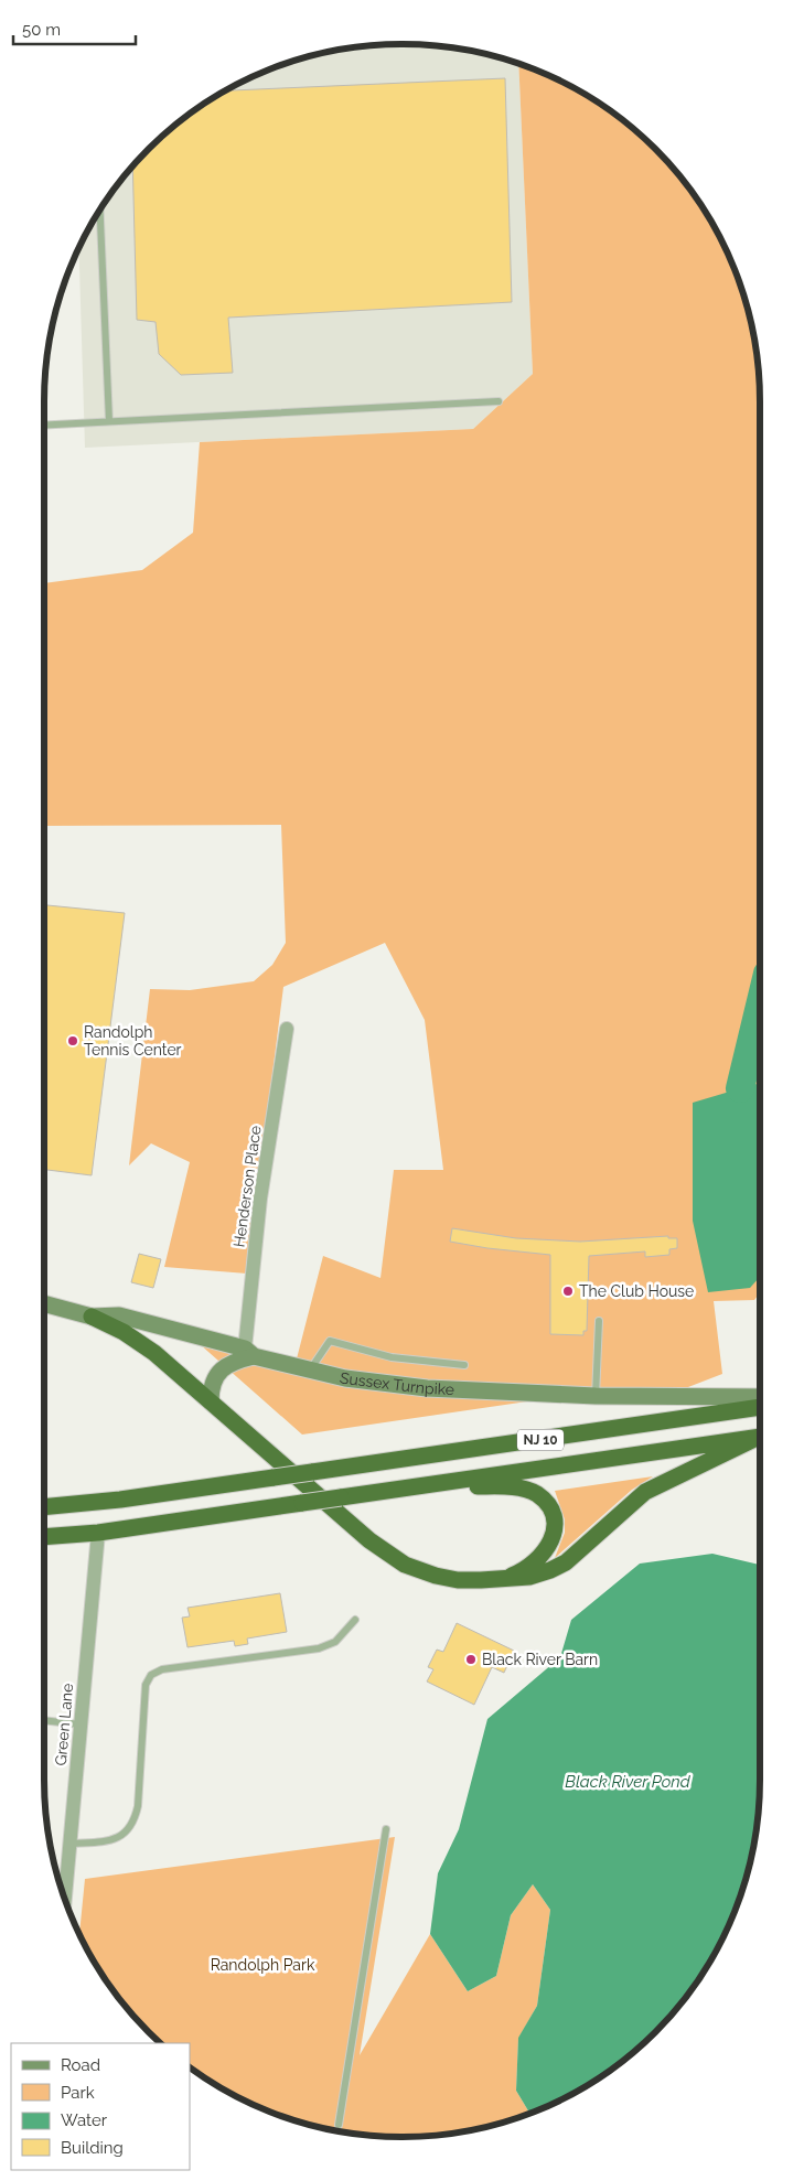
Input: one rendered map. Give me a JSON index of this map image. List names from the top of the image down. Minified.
{"streets":{"highway":["NJ 10"],"main road":["Sussex Turnpike"],"street":["Henderson Place","Green Lane"]},"crossings":[["Henderson Place","Sussex Turnpike"],["NJ 10","Green Lane"]],"water":["Black River Pond"],"parks":["Randolph Park"],"places":["Randolph Tennis Center","The Club House","Black River Barn"],"legend":["Road","Park","Water","Building"],"scale_bar":"50 m"}
